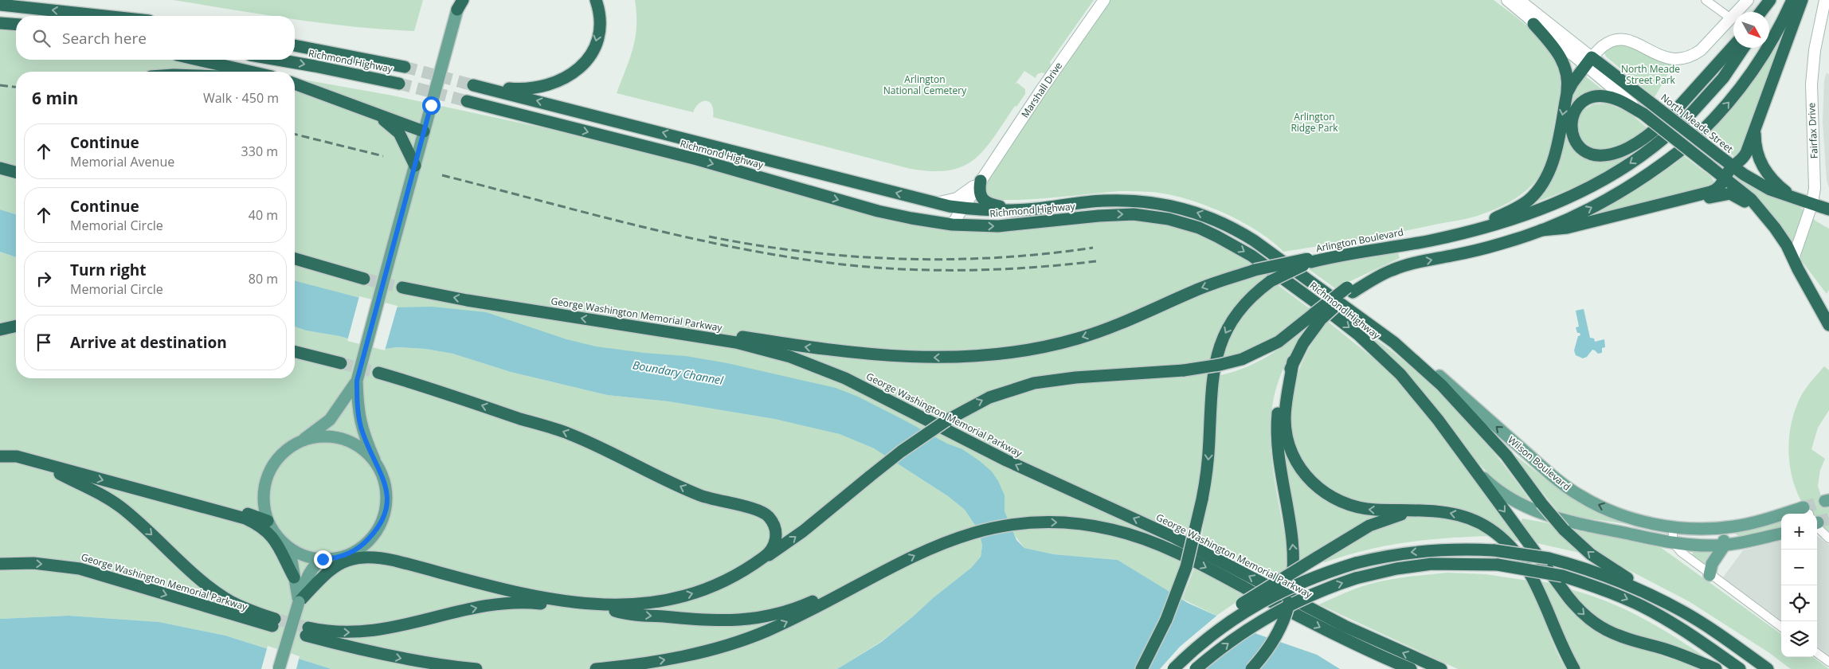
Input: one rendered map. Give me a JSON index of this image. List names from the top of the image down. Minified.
{"streets":{"highway":["Richmond Highway","North Meade Street","Arlington Boulevard","George Washington Memorial Parkway"],"main road":["Wilson Boulevard"],"street":["Marshall Drive","Fairfax Drive"]},"crossings":[["Richmond Highway","Marshall Drive"],["Richmond Highway","Wilson Boulevard"],["North Meade Street","Fairfax Drive"]],"water":["Boundary Channel"],"parks":["North Meade Street Park","Arlington National Cemetery","Arlington Ridge Park"],"north":"bottom right","page":{"search":"Search here","heading":["6 min","Walk · 450 m"],"list":[["Continue","Memorial Avenue","330 m"],["Continue","Memorial Circle","40 m"],["Turn right","Memorial Circle","80 m"],"Arrive at destination"],"map_buttons":["+","−"]}}
